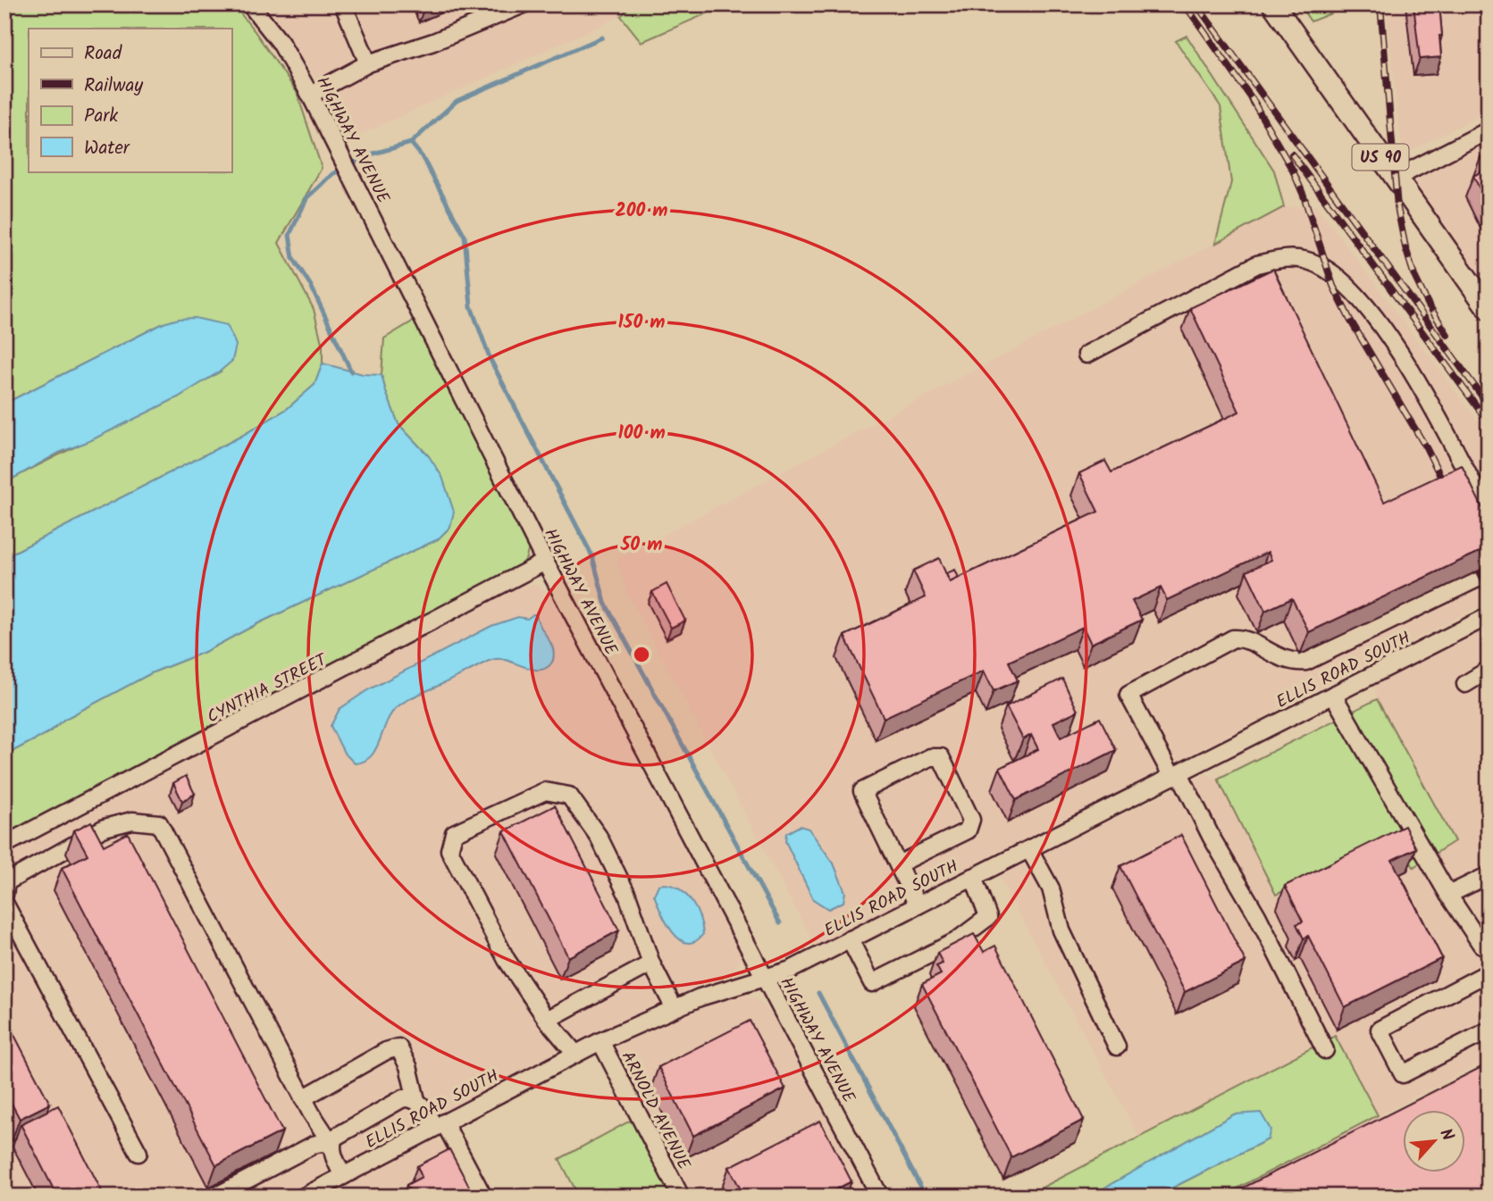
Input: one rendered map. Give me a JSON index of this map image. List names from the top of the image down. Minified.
{"streets":{"main road":["US 90"],"street":["HIGHWAY AVENUE","ELLIS ROAD SOUTH","CYNTHIA STREET","ARNOLD AVENUE"]},"crossings":[["HIGHWAY AVENUE","ELLIS ROAD SOUTH"],["HIGHWAY AVENUE","CYNTHIA STREET"],["ELLIS ROAD SOUTH","ARNOLD AVENUE"]],"legend":["Road","Railway","Park","Water"],"north":"top right","rings":["200 m","150 m","100 m","50 m"]}
